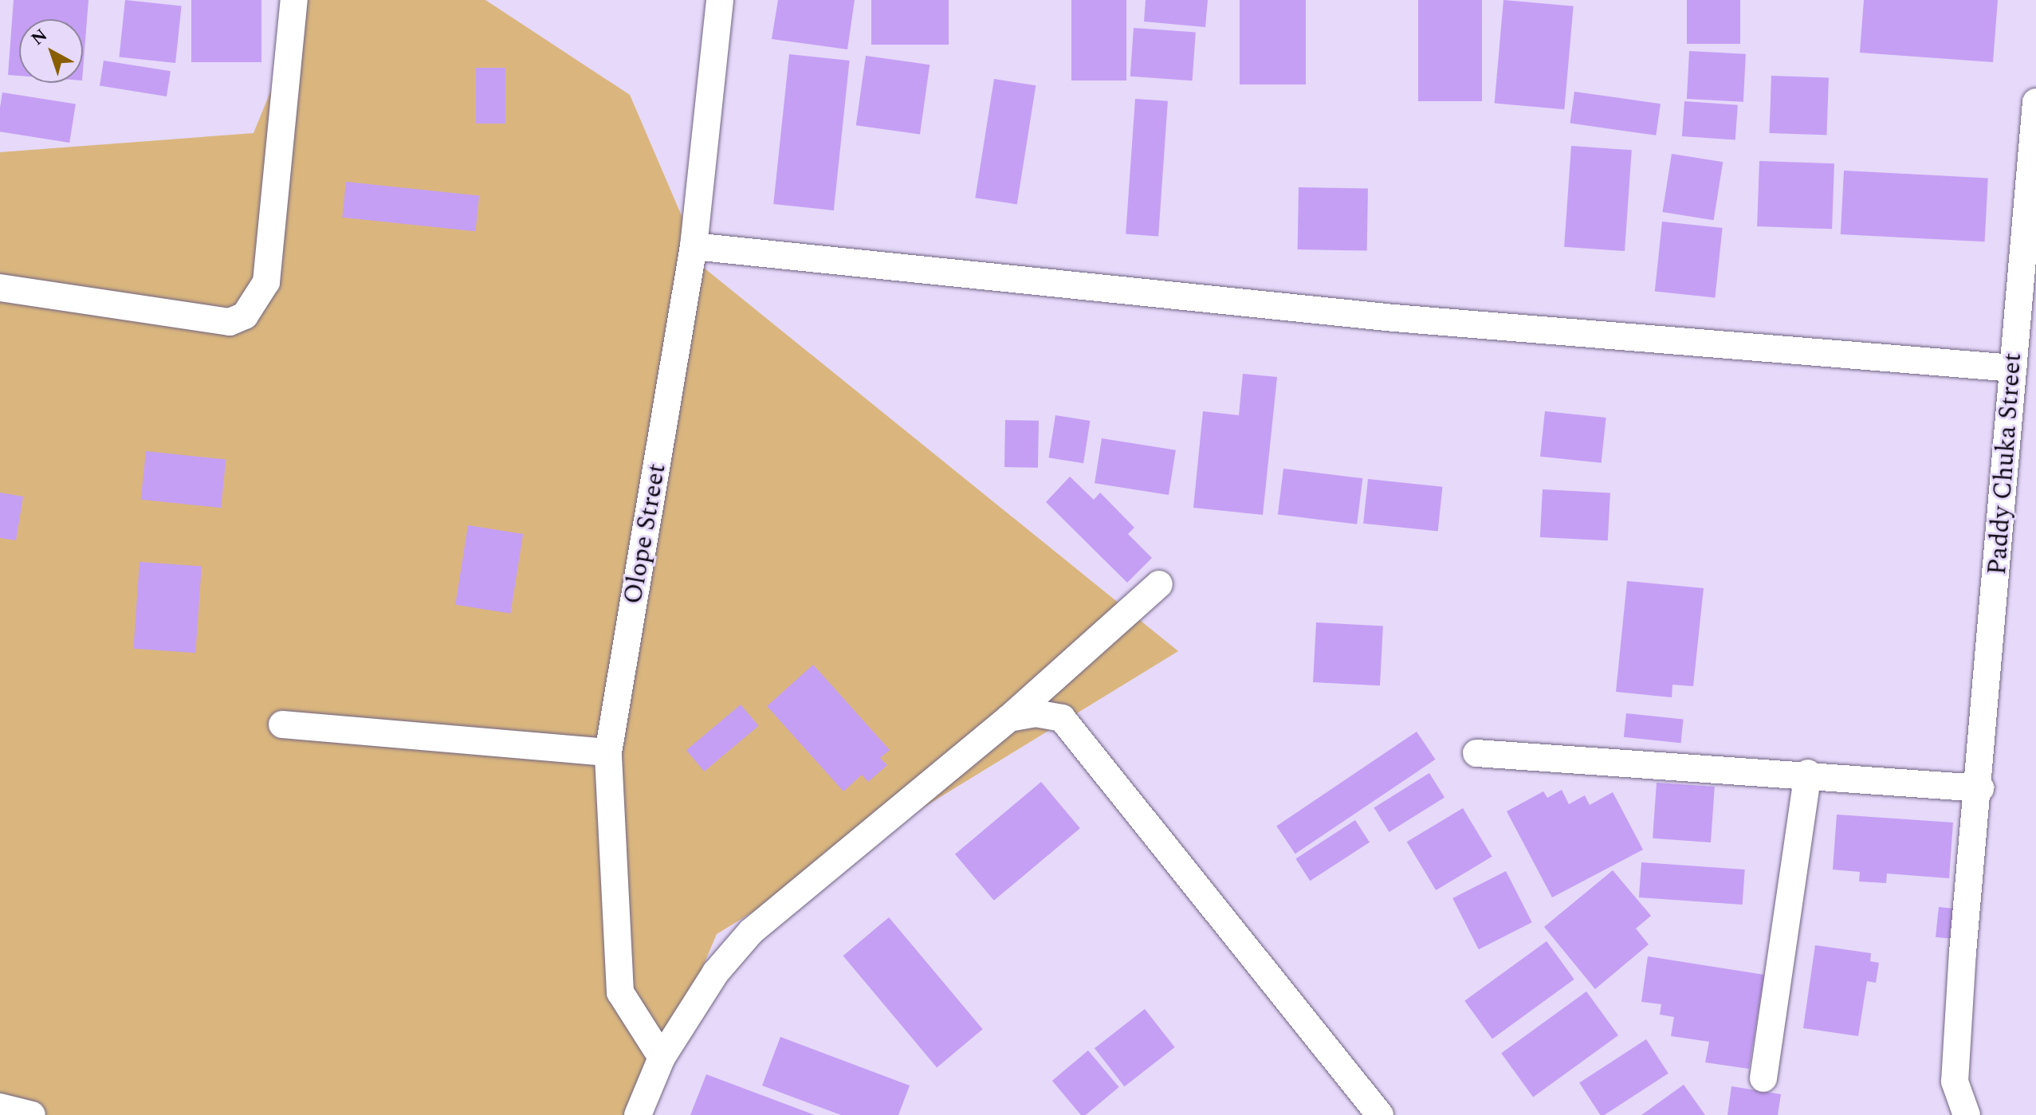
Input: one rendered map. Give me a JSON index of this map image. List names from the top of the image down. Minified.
{"streets":{"street":["Paddy Chuka Street","Olope Street"]},"north":"top left"}
